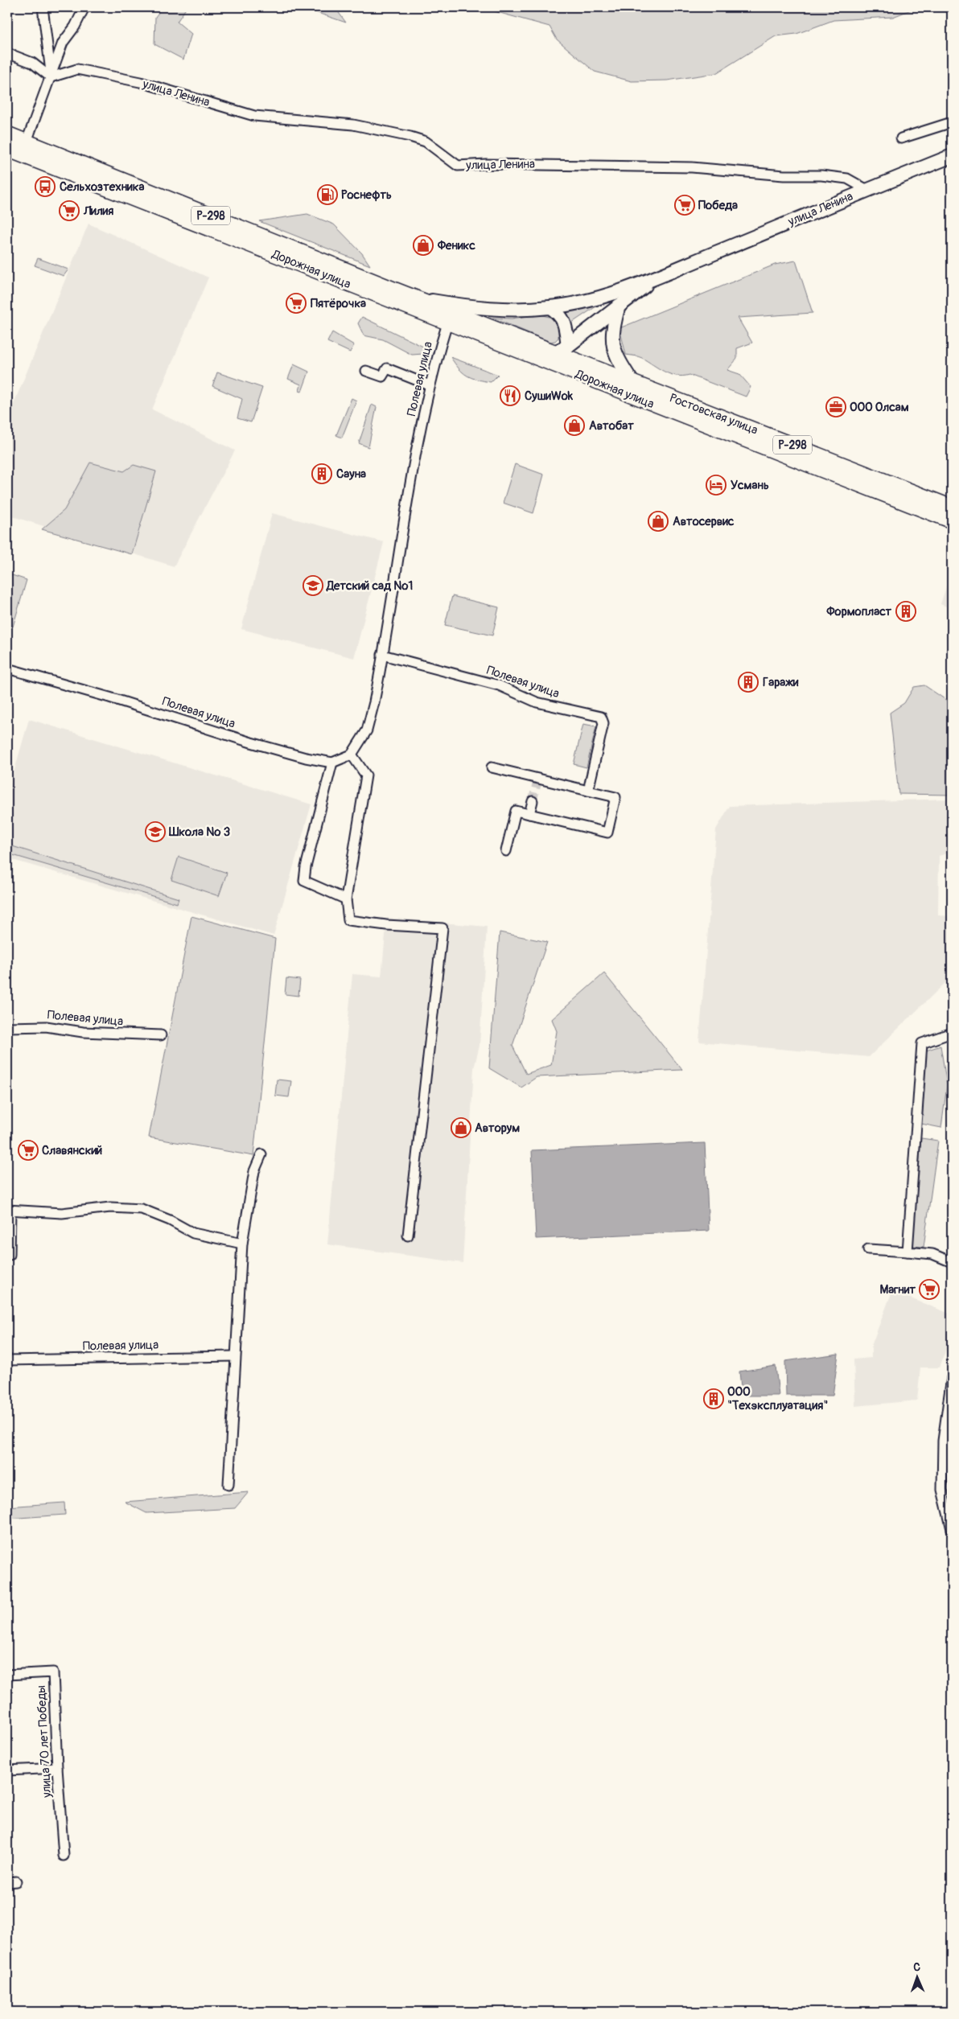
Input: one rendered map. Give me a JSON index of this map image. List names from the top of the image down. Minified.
{"streets":{"highway":["Р-298","Дорожная улица","Ростовская улица"],"main road":["улица Ленина"],"street":["Полевая улица","улица 70 лет Победы"]},"crossings":[["Дорожная улица","Полевая улица"],["Дорожная улица","Ростовская улица"]],"places":{"bus stop":["Сельхозтехника"],"fuel station":["Роснефть"],"supermarket":["Победа","Лилия","Пятёрочка","Славянский","Магнит"],"shop":["Феникс","Автобат","Автосервис","Авторум"],"restaurant":["CушиWok"],"office":["ООО Олсам"],"building":["Сауна","Формопласт","Гаражи","ООО \"Техэксплуатация\""],"hotel":["Усмань"],"school or university":["Детский сад №1","Школа № 3"]},"north":"top"}
